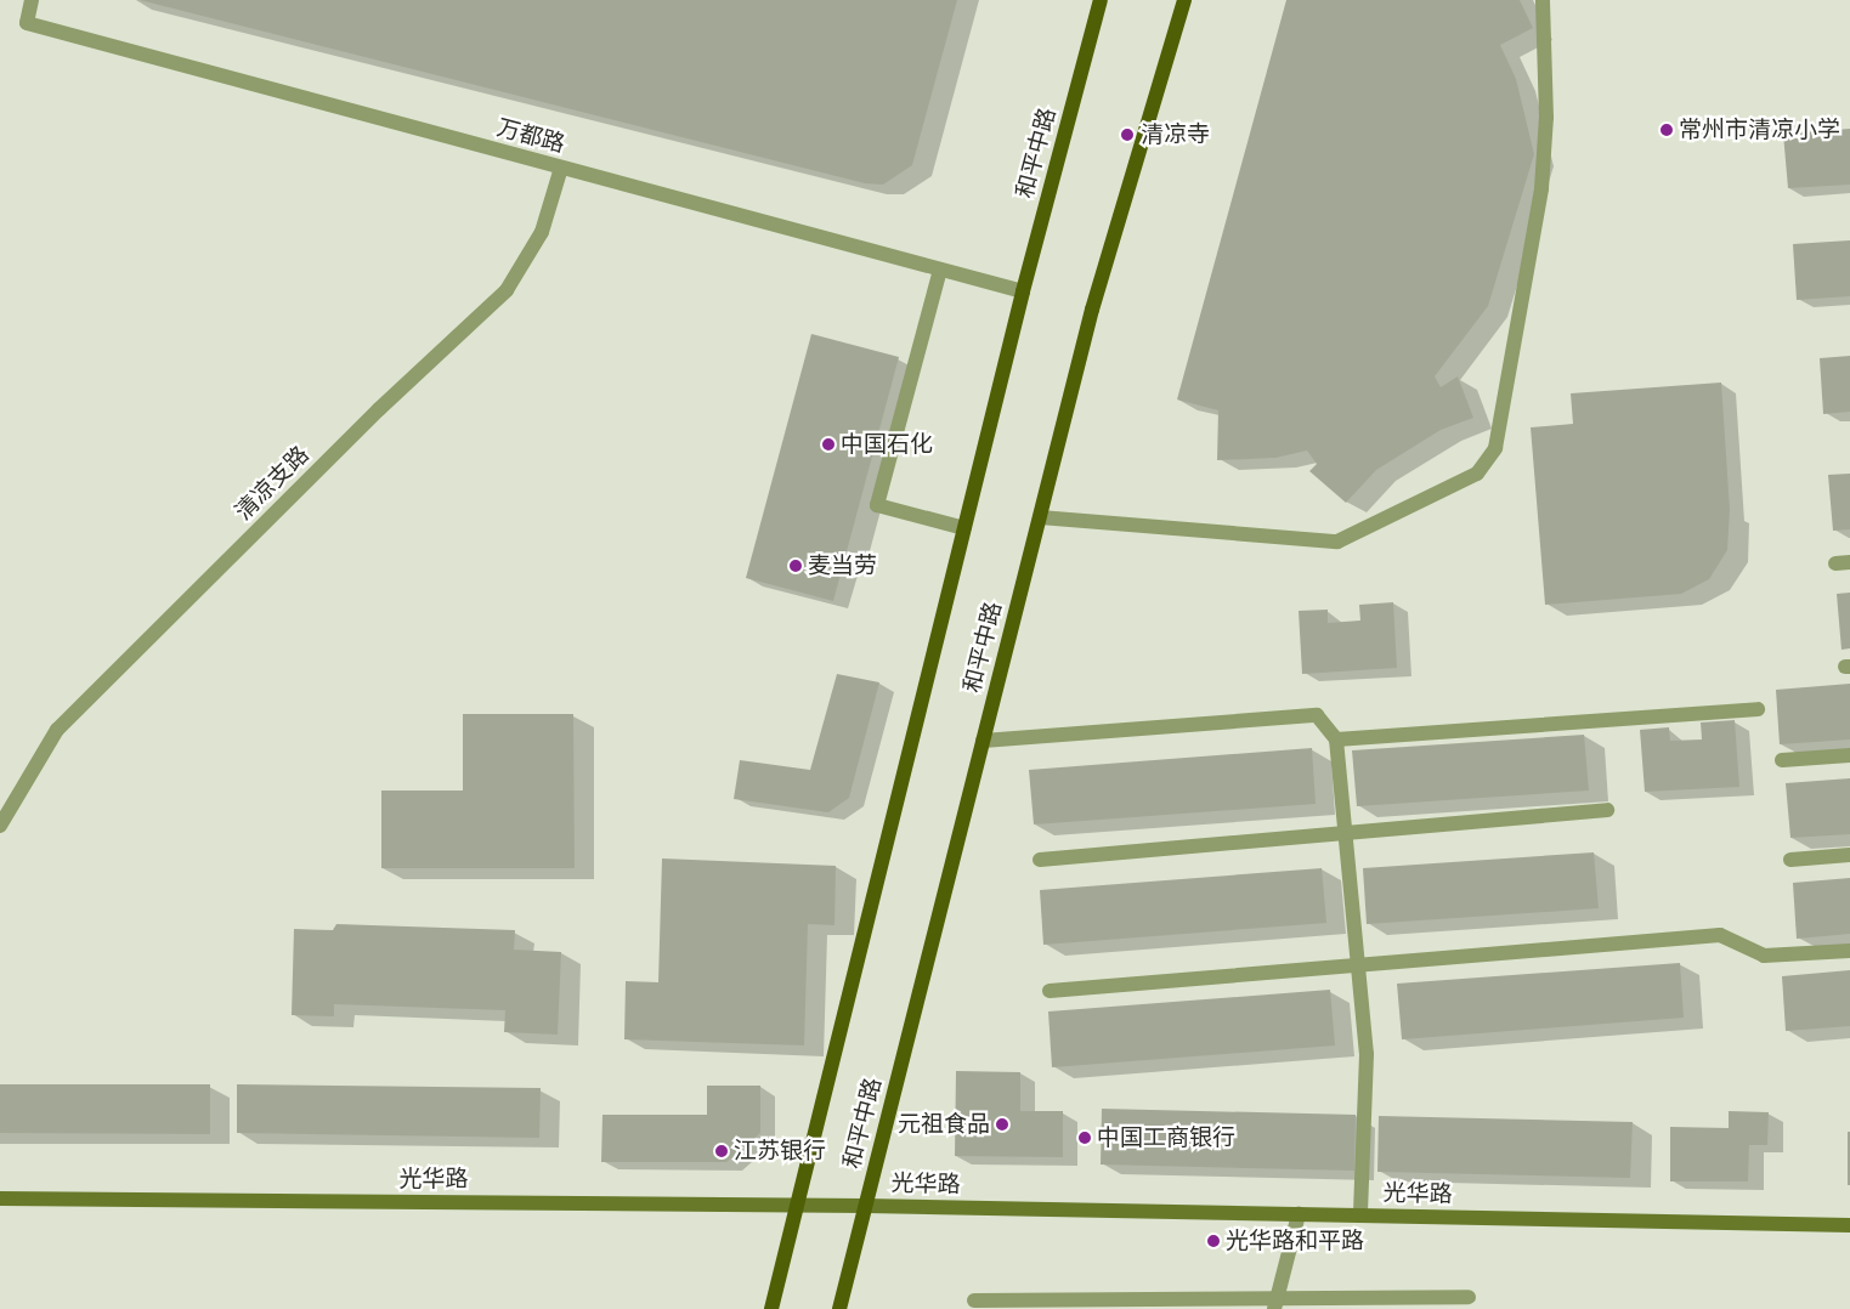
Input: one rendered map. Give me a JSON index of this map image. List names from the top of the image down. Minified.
{"streets":{"main road":["和平中路","光华路"],"street":["万都路","清凉支路"]},"crossings":[["万都路","和平中路"],["万都路","清凉支路"],["和平中路","光华路"]],"places":["常州市清凉小学","清凉寺","中国石化","麦当劳","元祖食品","中国工商银行","江苏银行","光华路和平路"]}
